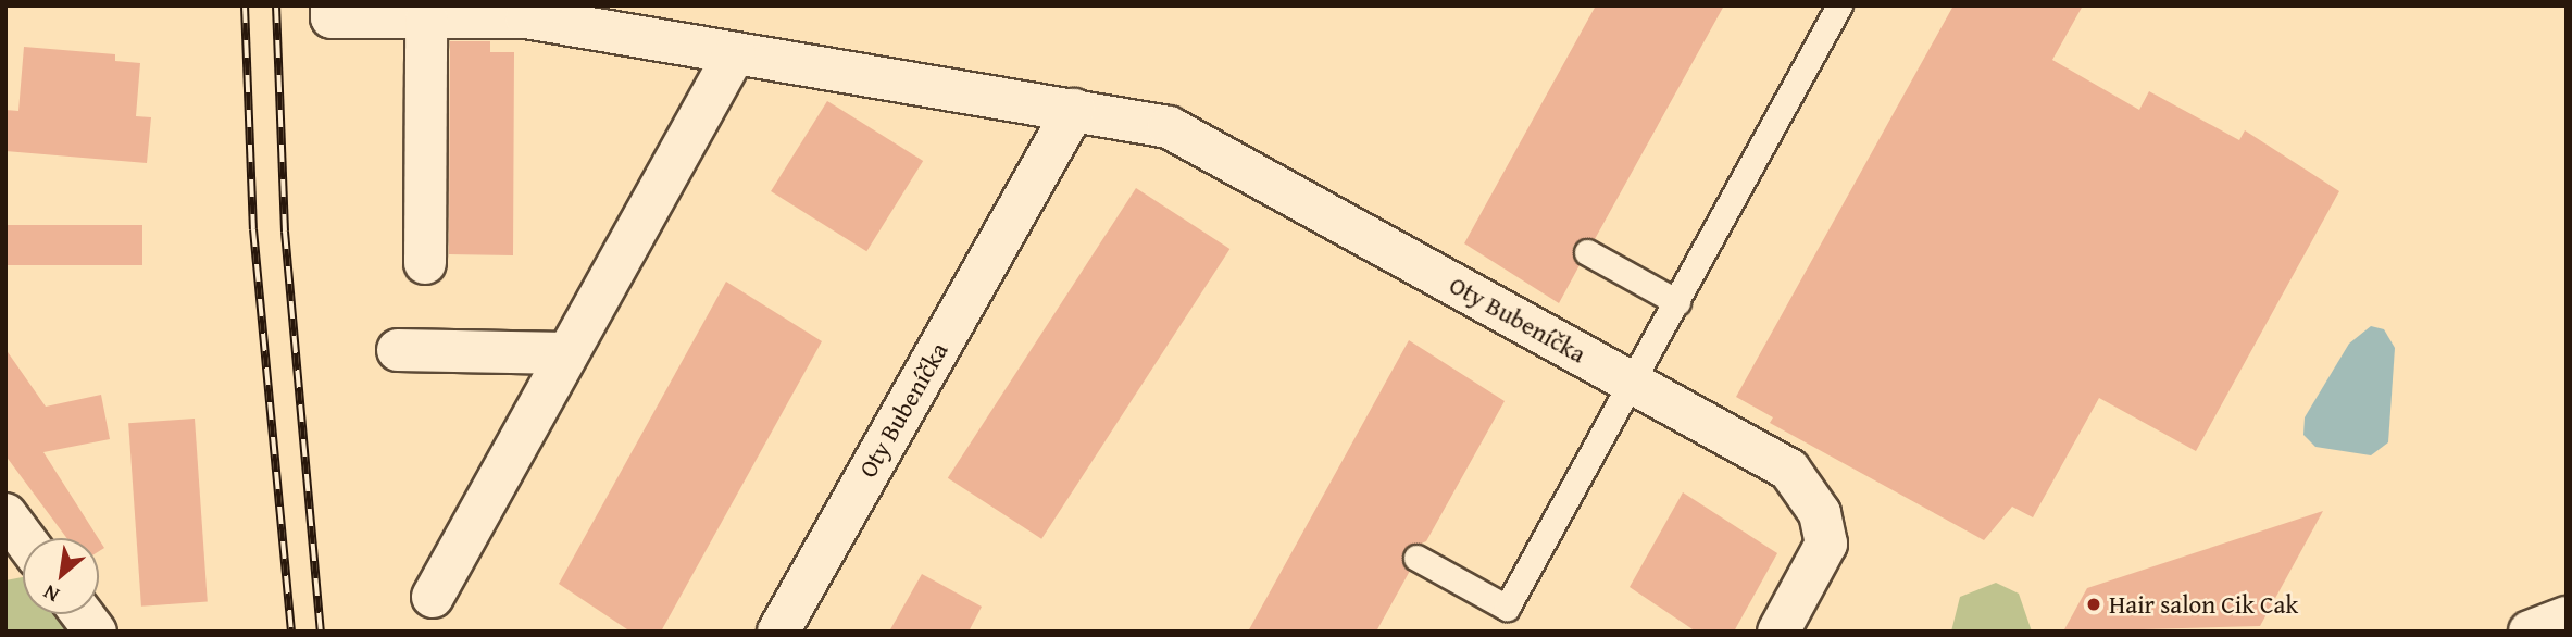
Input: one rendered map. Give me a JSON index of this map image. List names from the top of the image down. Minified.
{"streets":{"street":["Oty Bubeníčka"]},"places":["Hair salon Cik Cak"],"north":"bottom left"}
